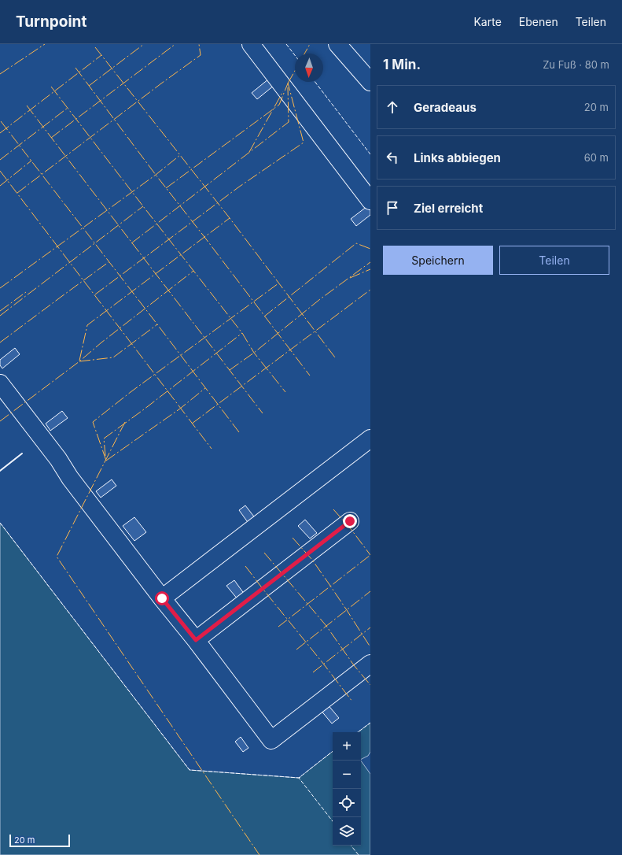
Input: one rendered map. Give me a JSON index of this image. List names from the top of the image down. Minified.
{"scale_bar":"20 m","north":"bottom","page":{"header":"Turnpoint","nav":["Karte","Ebenen","Teilen"],"heading":["1 Min.","Zu Fuß · 80 m"],"list":[["Geradeaus","20 m"],["Links abbiegen","60 m"],"Ziel erreicht"],"buttons":["Speichern","Teilen"],"map_buttons":["+","−"],"scale":"20 m"}}
